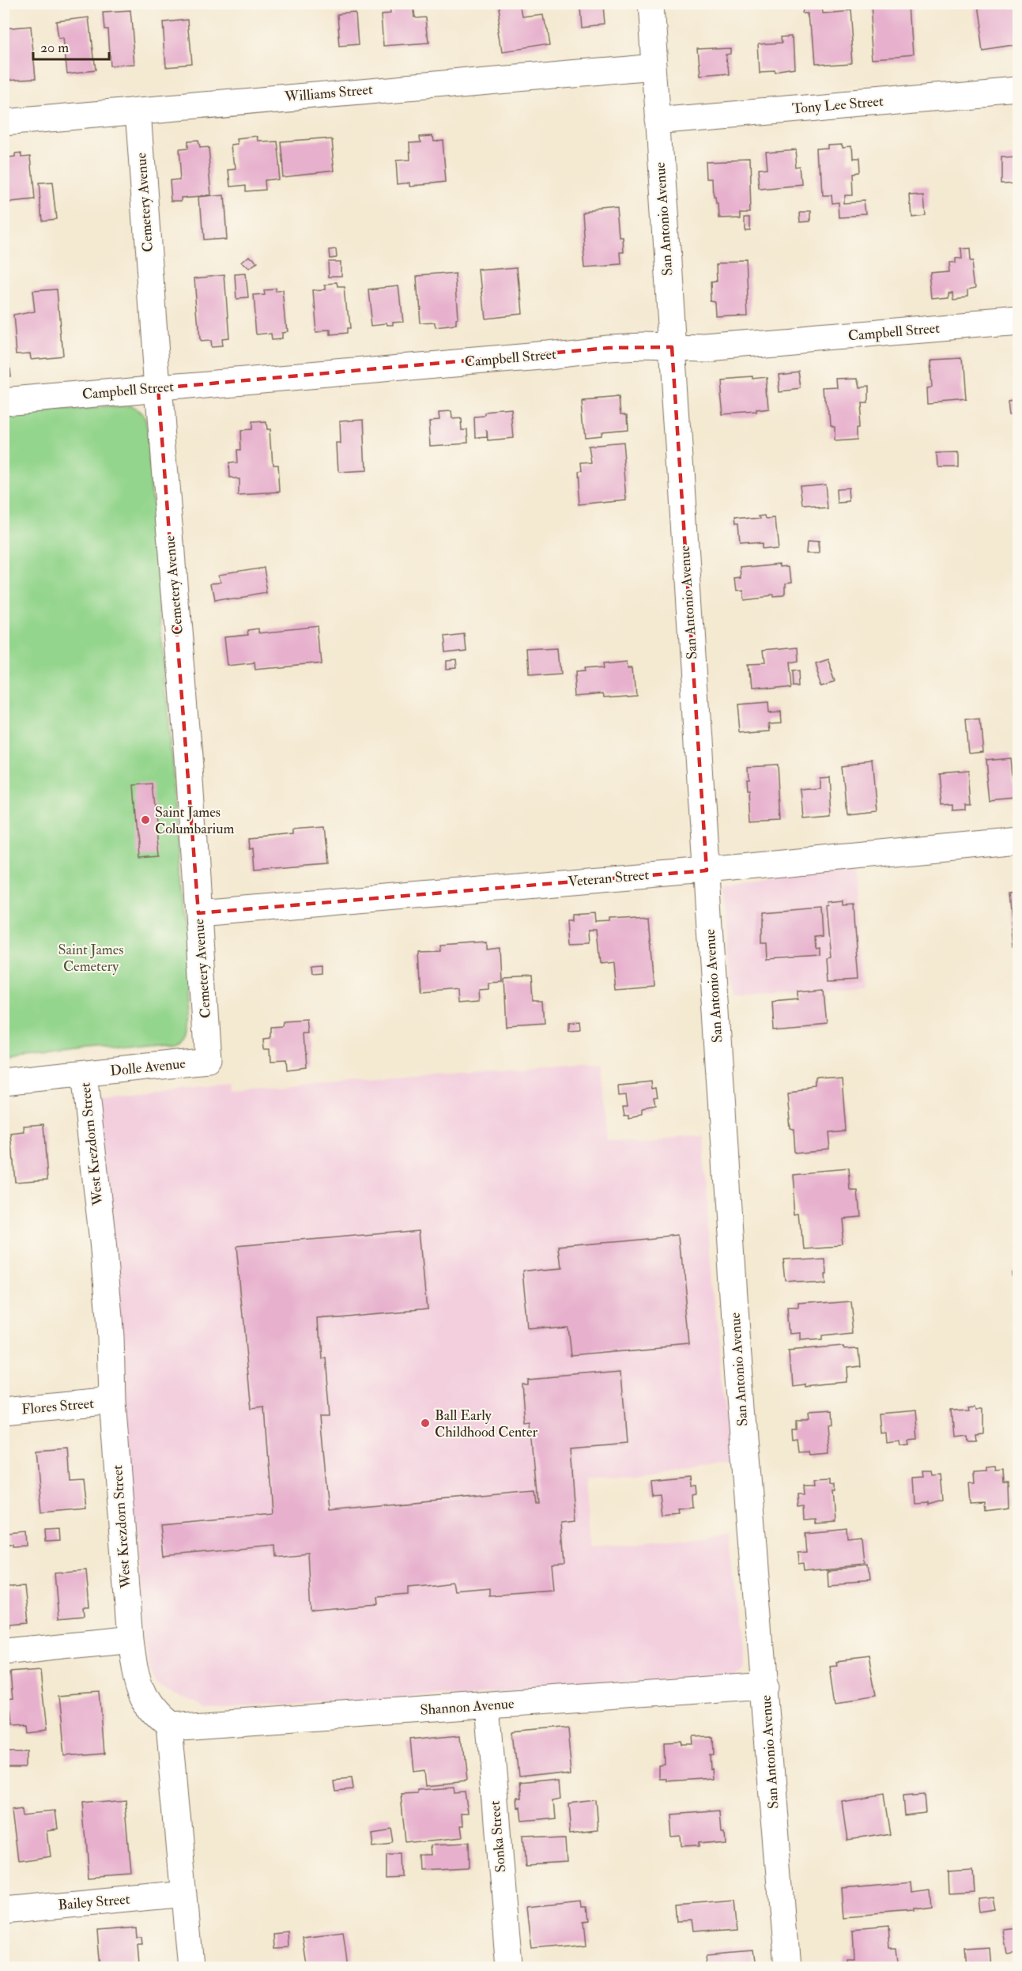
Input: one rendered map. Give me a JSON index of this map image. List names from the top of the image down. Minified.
{"streets":{"street":["Williams Street","Tony Lee Street","Cemetery Avenue","San Antonio Avenue","Campbell Street","Veteran Street","Dolle Avenue","West Krezdorn Street","Flores Street","Shannon Avenue","Sonka Street","Bailey Street"]},"crossings":[["Williams Street","Cemetery Avenue"],["Williams Street","San Antonio Avenue"],["Tony Lee Street","San Antonio Avenue"],["Cemetery Avenue","Campbell Street"],["Cemetery Avenue","Veteran Street"],["Cemetery Avenue","Dolle Avenue"],["San Antonio Avenue","Campbell Street"],["San Antonio Avenue","Veteran Street"],["San Antonio Avenue","Shannon Avenue"],["Dolle Avenue","West Krezdorn Street"],["West Krezdorn Street","Flores Street"],["West Krezdorn Street","Shannon Avenue"],["Shannon Avenue","Sonka Street"]],"parks":["Saint James Cemetery"],"places":["Saint James Columbarium","Ball Early Childhood Center"],"scale_bar":"20 m"}
